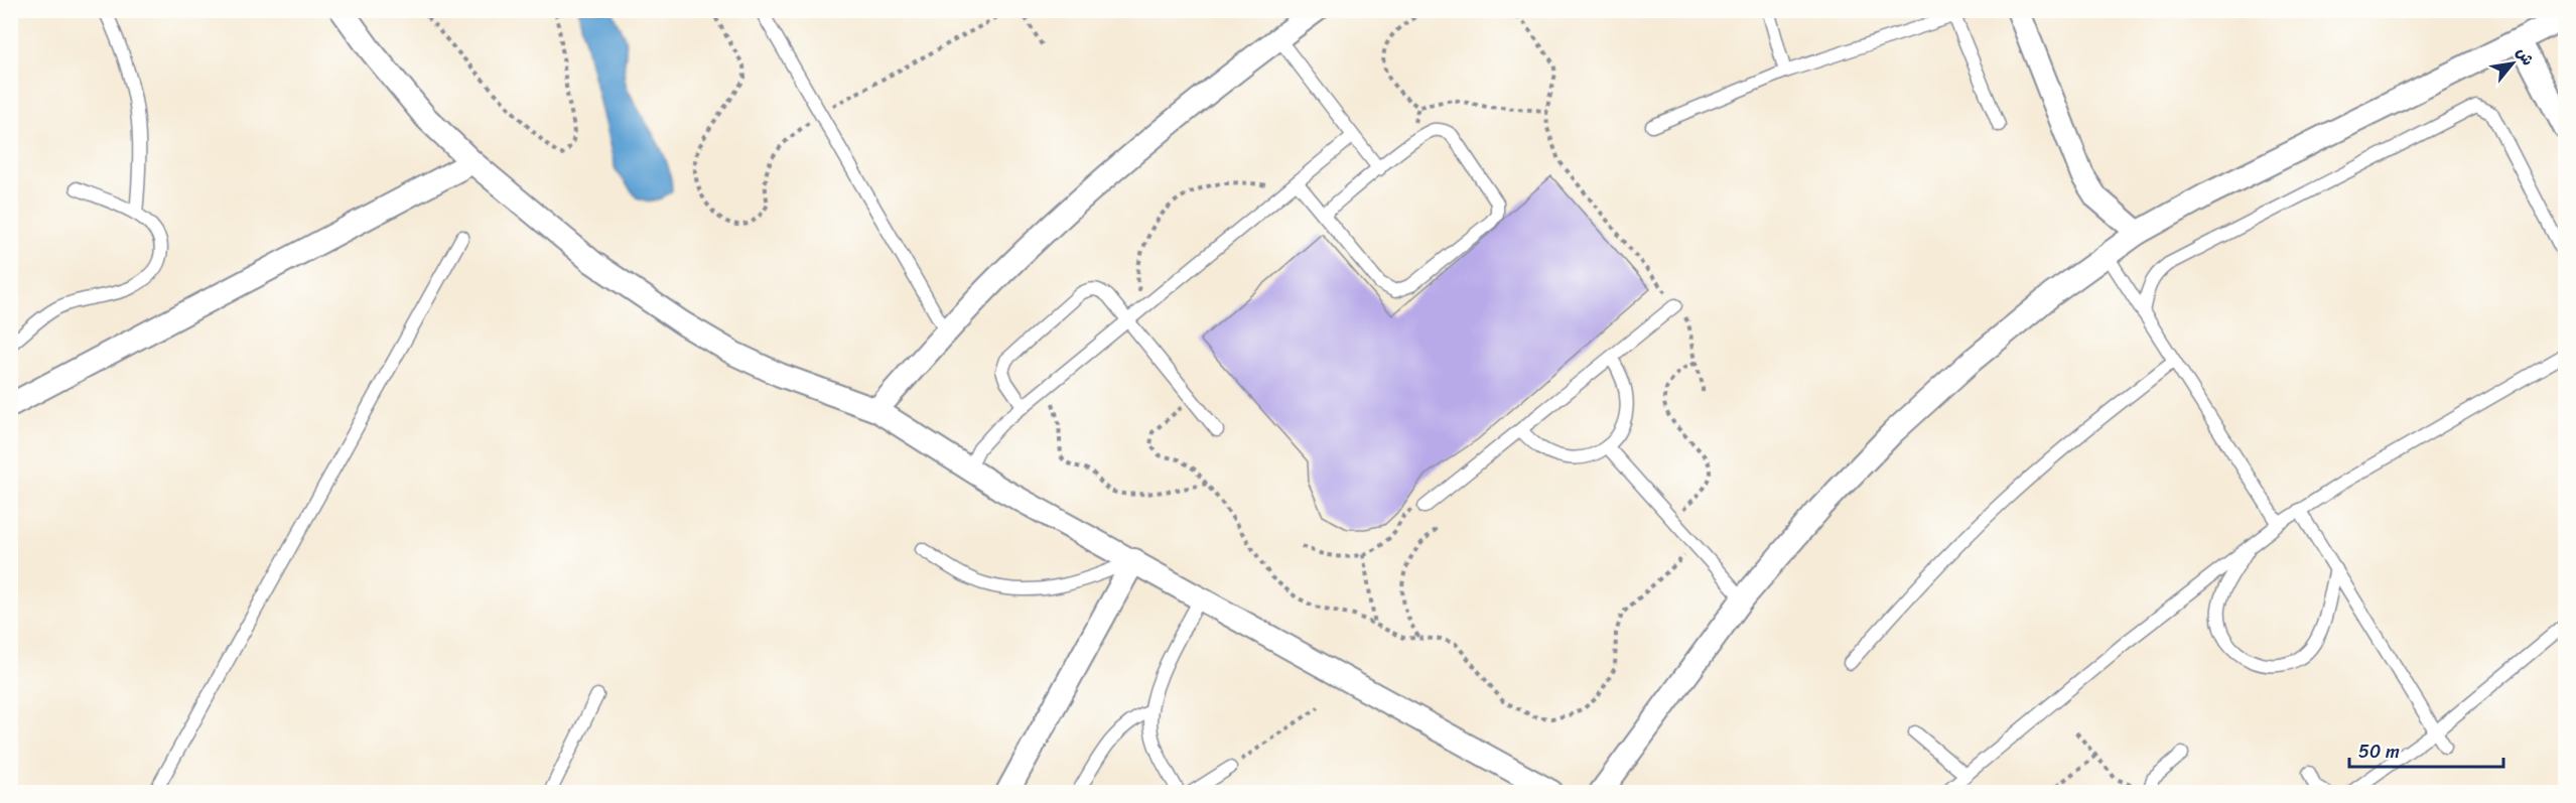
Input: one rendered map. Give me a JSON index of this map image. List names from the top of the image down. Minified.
{"scale_bar":"50 m","north":"top right"}
